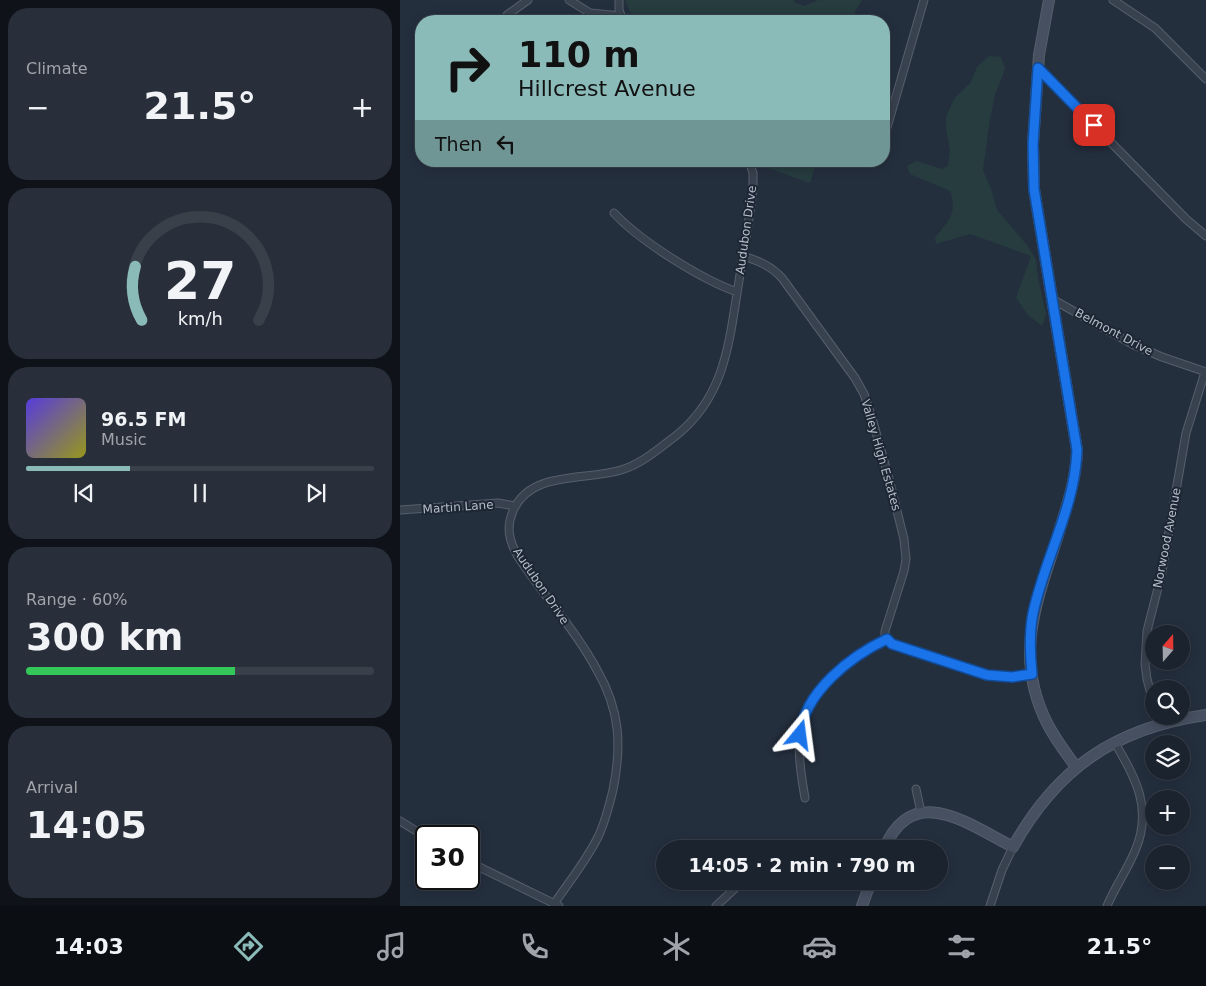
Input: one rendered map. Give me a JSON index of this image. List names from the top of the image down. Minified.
{"streets":{"street":["Audubon Drive","Belmont Drive","Valley High Estates","Martin Lane","Norwood Avenue"]},"crossings":[["Audubon Drive","Valley High Estates"],["Audubon Drive","Martin Lane"],["Belmont Drive","Norwood Avenue"]],"north":"top","page":{"tile":["Climate",["Range · 60%","300 km"],["Arrival","14:05"]],"turn":["110 m","Hillcrest Avenue"],"heat":["−","21.5°","+"],"then":"Then","song":["96.5 FM","Music"],"map_buttons":["+","−"],"limit":"30","trip":"14:05 · 2 min · 790 m","tabs":["14:03","21.5°"],"gauge":["27","km/h"]}}
